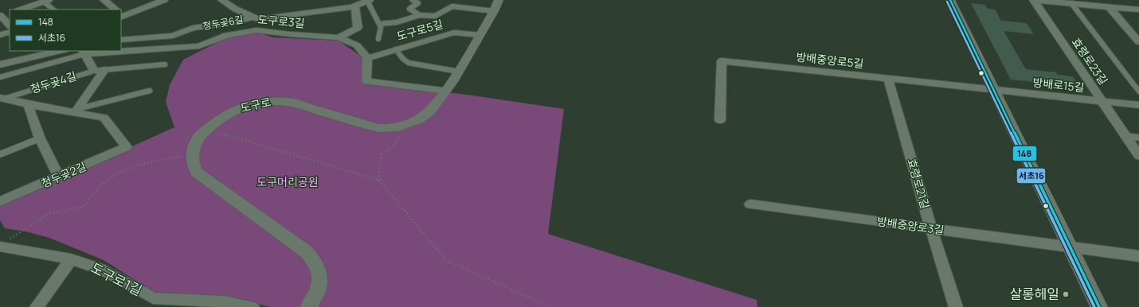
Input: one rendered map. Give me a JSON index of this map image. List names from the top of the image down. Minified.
{"streets":{"street":["도구로3길","청두곶6길","도구로5길","방배중앙로5길","효령로23길","청두곶4길","방배로15길","도구로","청두곶2길","효령로21길","방배중앙로3길","도구로1길"]},"crossings":[["도구로3길","도구로5길"],["도구로3길","청두곶4길"],["도구로5길","도구로"],["방배중앙로5길","방배로15길"],["방배중앙로5길","효령로21길"],["효령로23길","방배로15길"],["청두곶4길","청두곶2길"],["효령로21길","방배중앙로3길"]],"parks":["도구머리공원"],"places":["살롱헤일"],"lines":["transit line 148","transit line 서초16"],"legend":["148","서초16"]}
